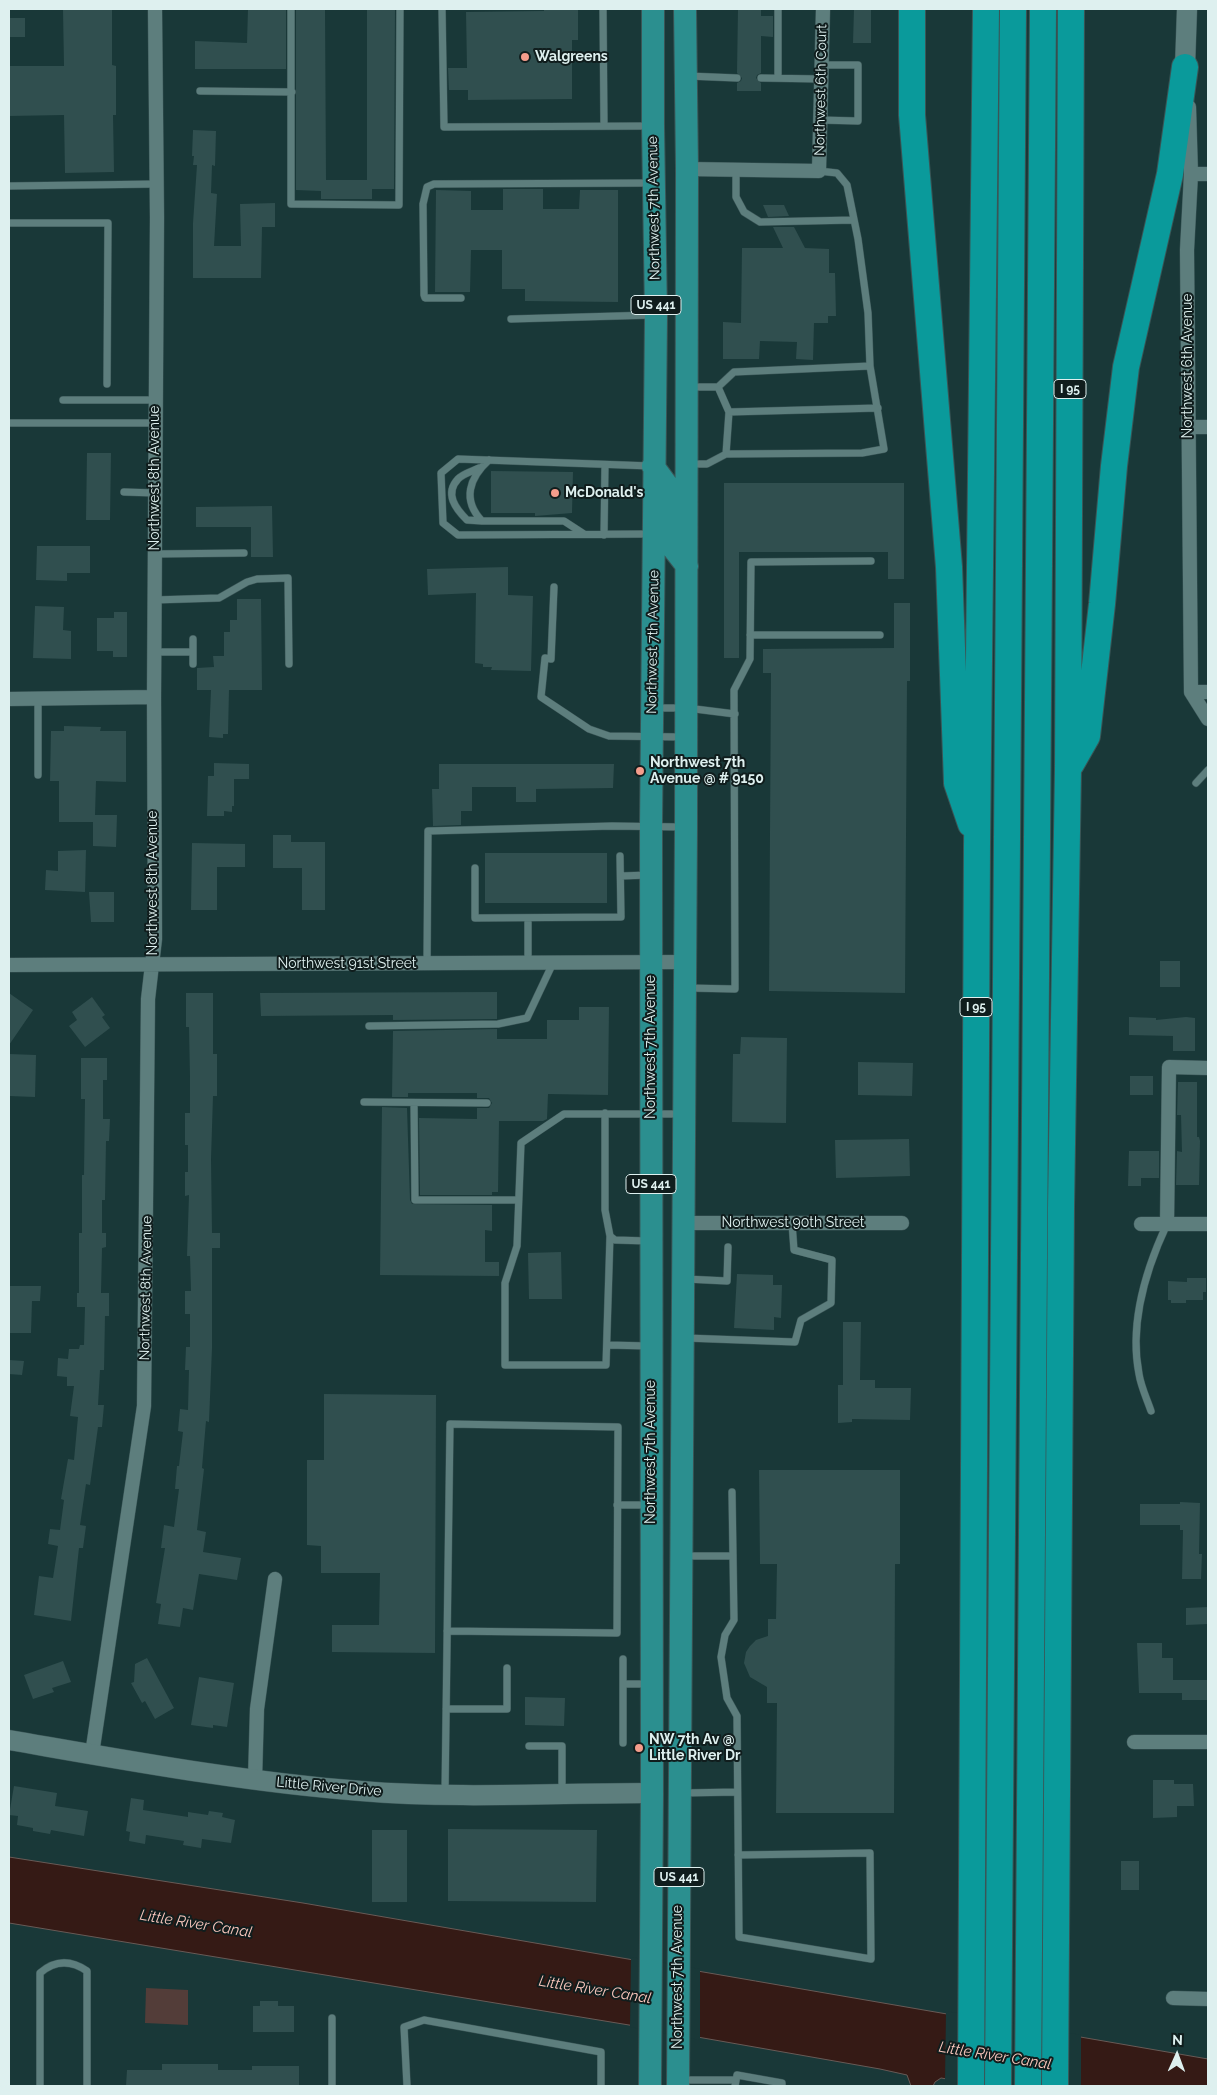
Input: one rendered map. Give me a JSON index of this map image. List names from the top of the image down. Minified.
{"streets":{"highway":["I 95"],"main road":["Northwest 7th Avenue","US 441"],"street":["Northwest 6th Court","Northwest 6th Avenue","Northwest 8th Avenue","Northwest 91st Street","Northwest 90th Street","Little River Drive"]},"crossings":[["Northwest 7th Avenue","Northwest 91st Street"],["Northwest 7th Avenue","Northwest 90th Street"],["Northwest 7th Avenue","Little River Drive"],["Northwest 8th Avenue","Northwest 91st Street"],["Northwest 8th Avenue","Little River Drive"]],"water":["Little River Canal"],"places":["Walgreens","McDonald's","Northwest 7th Avenue @ # 9150","NW 7th Av @ Little River Dr"],"north":"top"}
